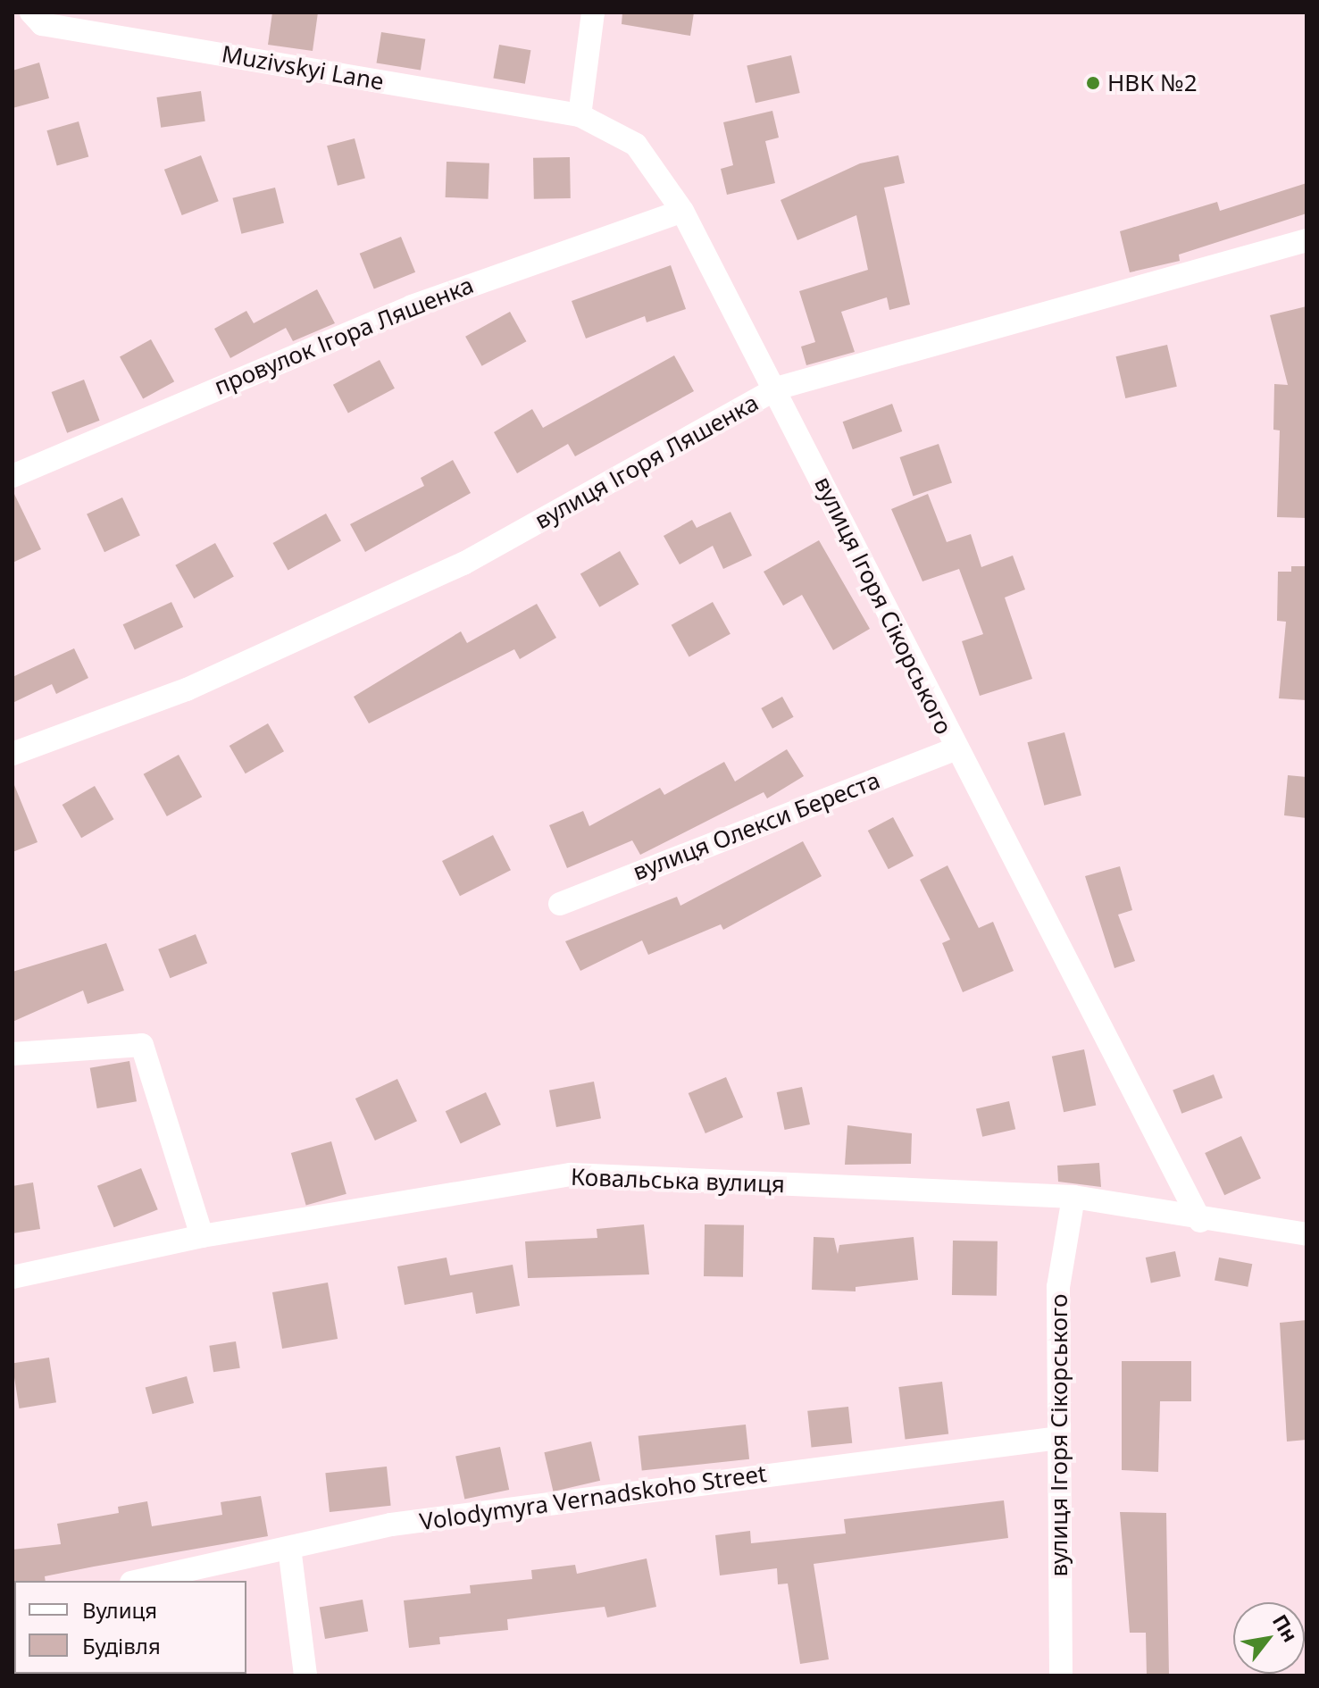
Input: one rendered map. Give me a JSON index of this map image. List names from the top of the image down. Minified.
{"streets":{"street":["Muzivskyi Lane","провулок Ігора Ляшенка","вулиця Ігоря Ляшенка","вулиця Ігоря Сікорського","вулиця Олекси Береста","Ковальська вулиця","Volodymyra Vernadskoho Street"]},"crossings":[["Muzivskyi Lane","вулиця Ігоря Сікорського"],["провулок Ігора Ляшенка","вулиця Ігоря Сікорського"],["вулиця Ігоря Ляшенка","вулиця Ігоря Сікорського"],["вулиця Ігоря Сікорського","вулиця Олекси Береста"],["вулиця Ігоря Сікорського","Ковальська вулиця"],["вулиця Ігоря Сікорського","Volodymyra Vernadskoho Street"]],"places":["НВК №2"],"legend":["Вулиця","Будівля"],"north":"top right"}
